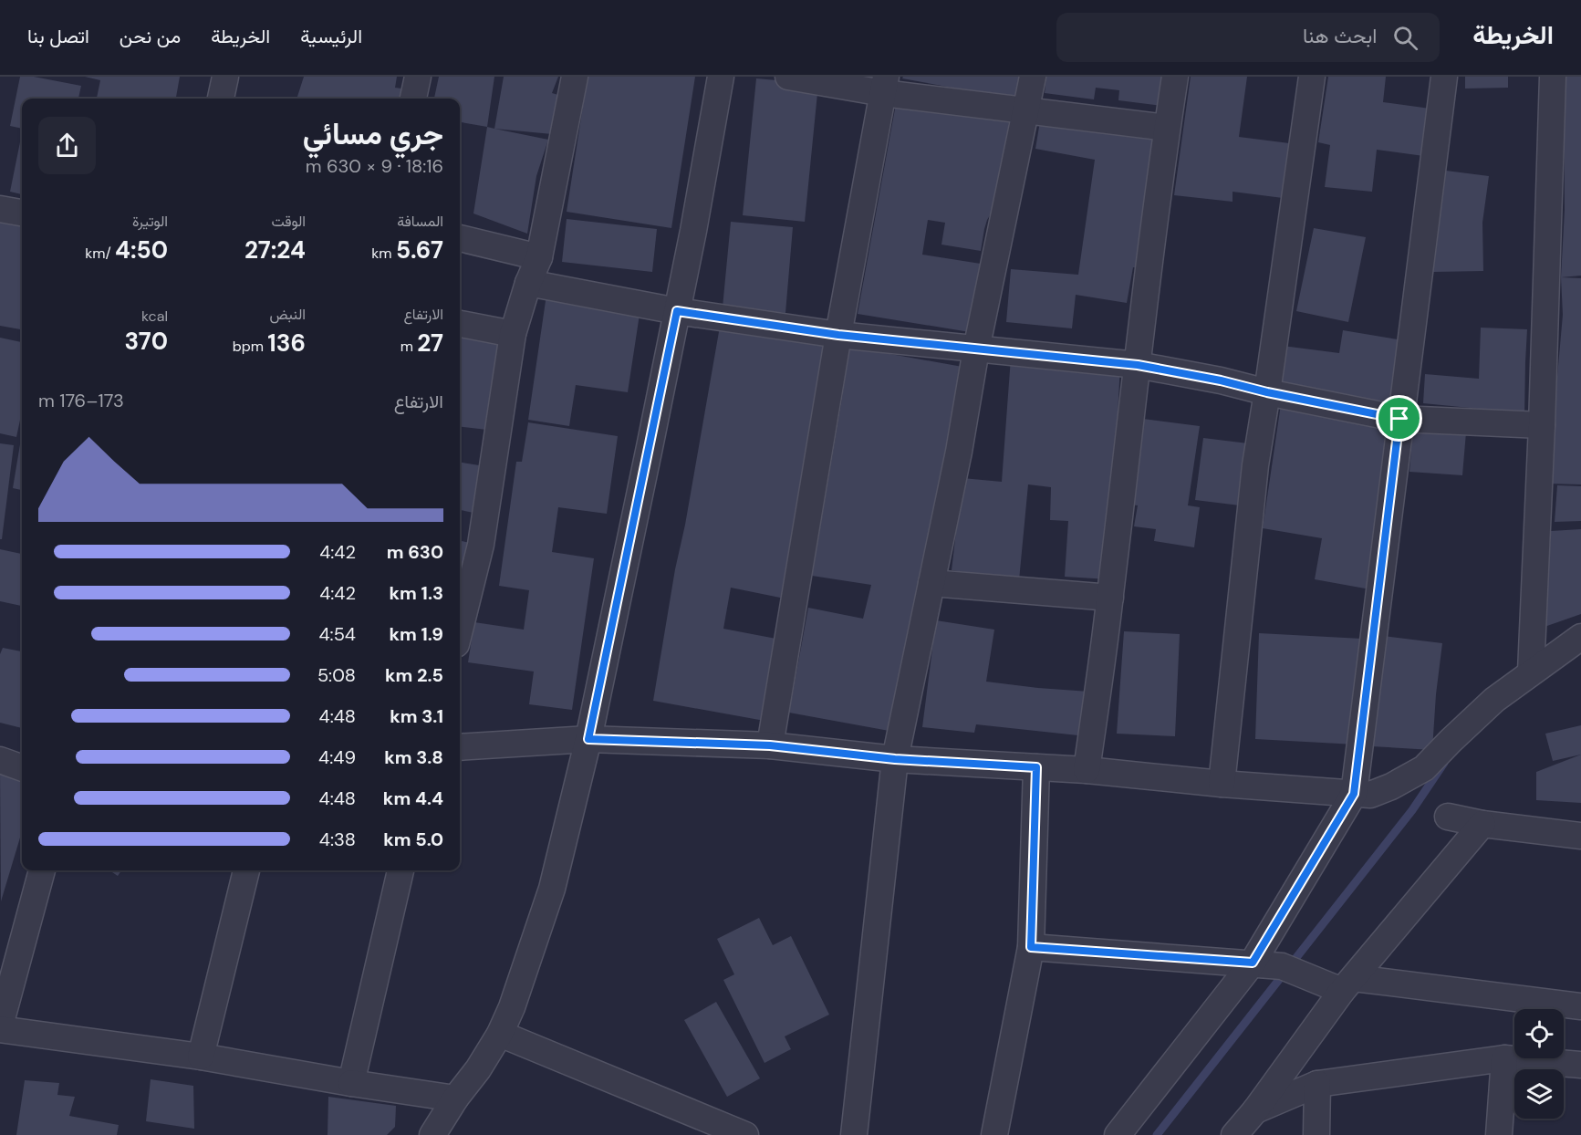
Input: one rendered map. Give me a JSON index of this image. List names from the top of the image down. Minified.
{"page":{"header":"الخريطة","search":"ابحث هنا","nav":["الرئيسية","الخريطة","من نحن","اتصل بنا"],"heading":["جري مسائي","18:16 · 9 × 630 m"],"stats":[["المسافة","5.67 km"],["الوقت","27:24"],["الوتيرة","4:50 /km"],["الارتفاع","27 m"],["النبض","136 bpm"],["kcal","370"]],"chart":["الارتفاع","173–176 m"],"list":[{"name":"630 m","note":"4:42"},{"name":"1.3 km","note":"4:42"},{"name":"1.9 km","note":"4:54"},{"name":"2.5 km","note":"5:08"},{"name":"3.1 km","note":"4:48"},{"name":"3.8 km","note":"4:49"},{"name":"4.4 km","note":"4:48"},{"name":"5.0 km","note":"4:38"}]}}
